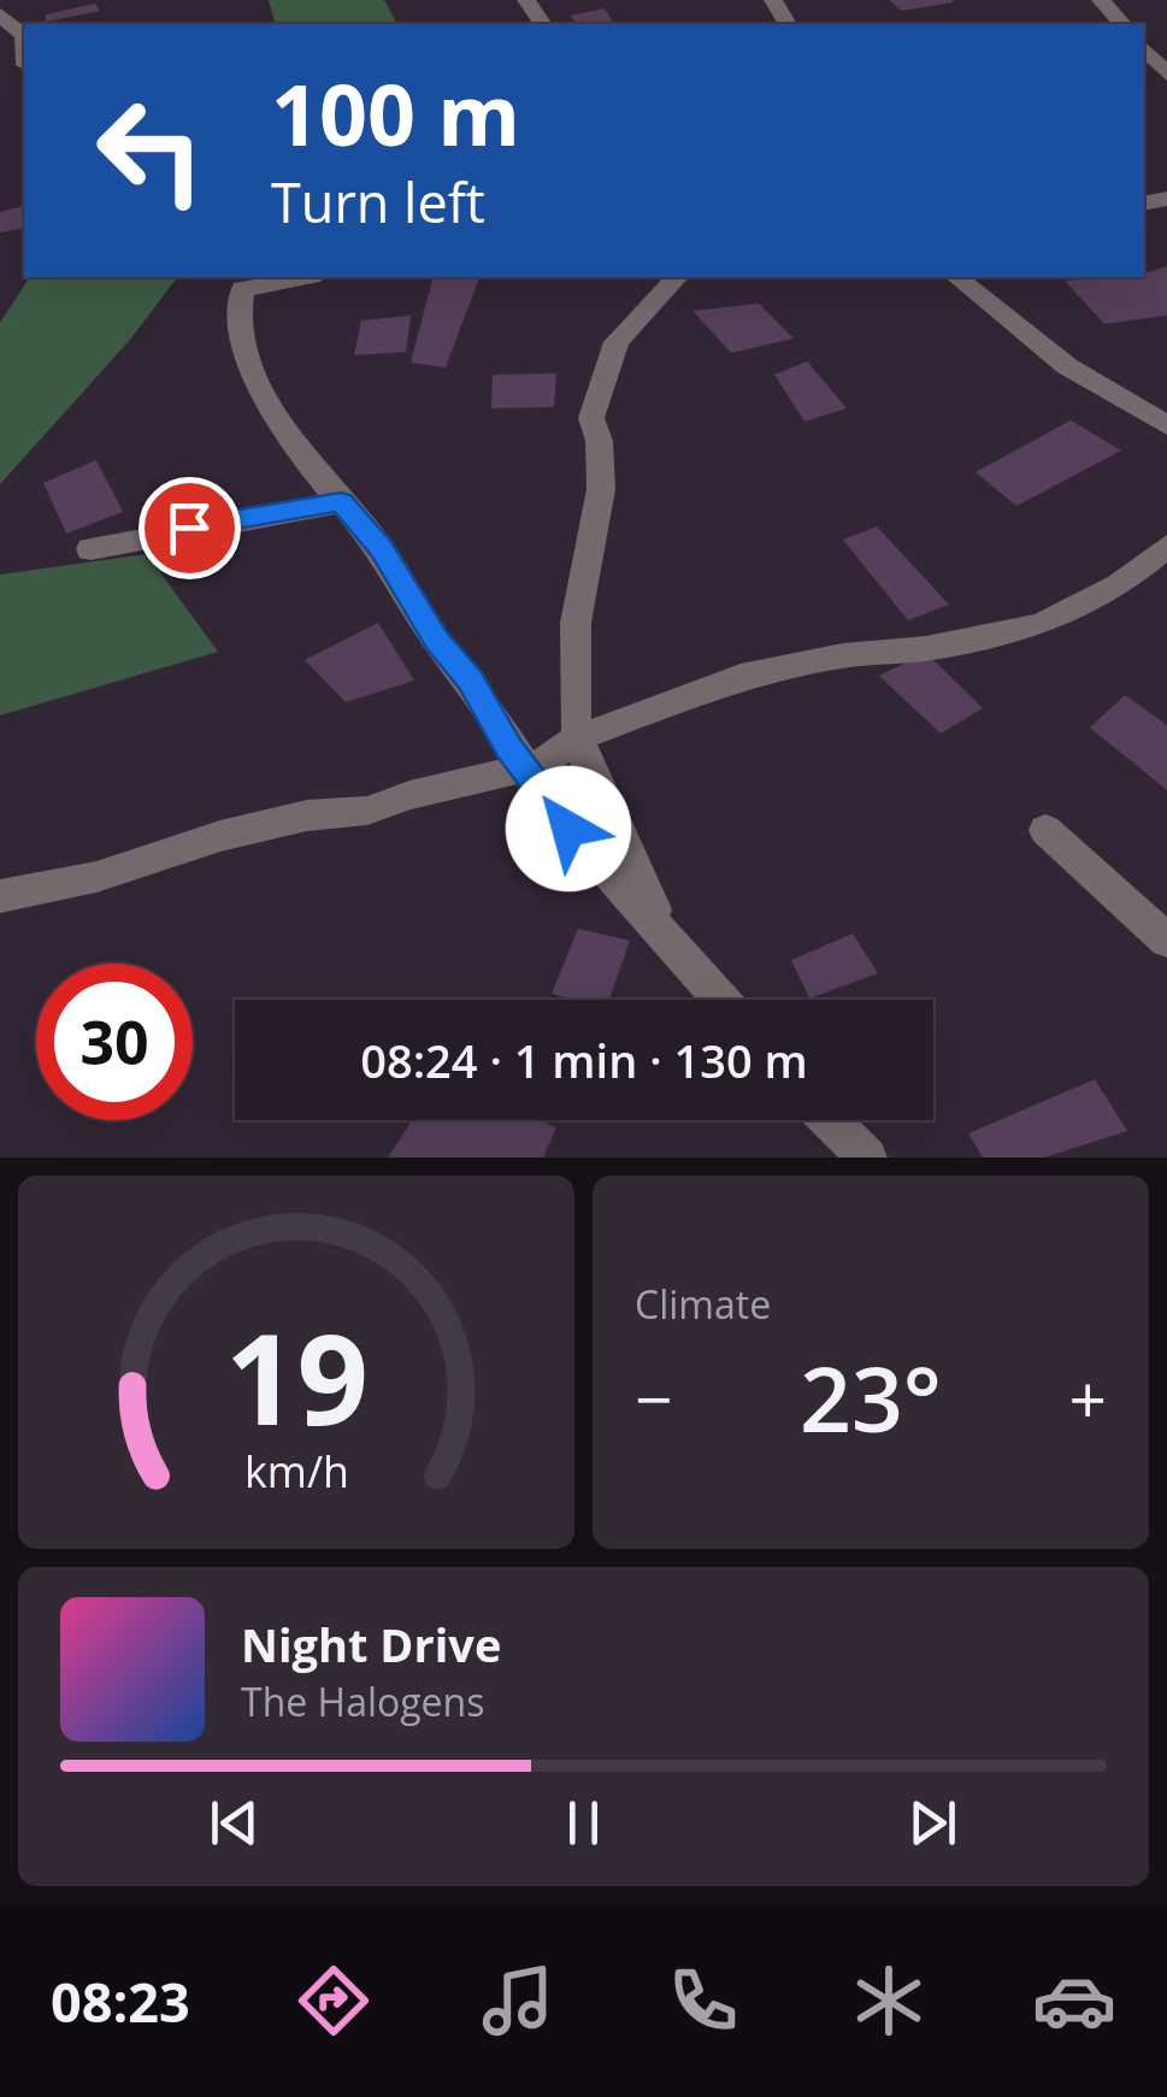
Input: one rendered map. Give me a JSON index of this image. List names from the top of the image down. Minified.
{"page":{"turn":["100 m","Turn left"],"limit":"30","trip":"08:24 · 1 min · 130 m","tile":"Climate","heat":["−","23°","+"],"song":["Night Drive","The Halogens"],"tabs":"08:23","gauge":["19","km/h"]}}
